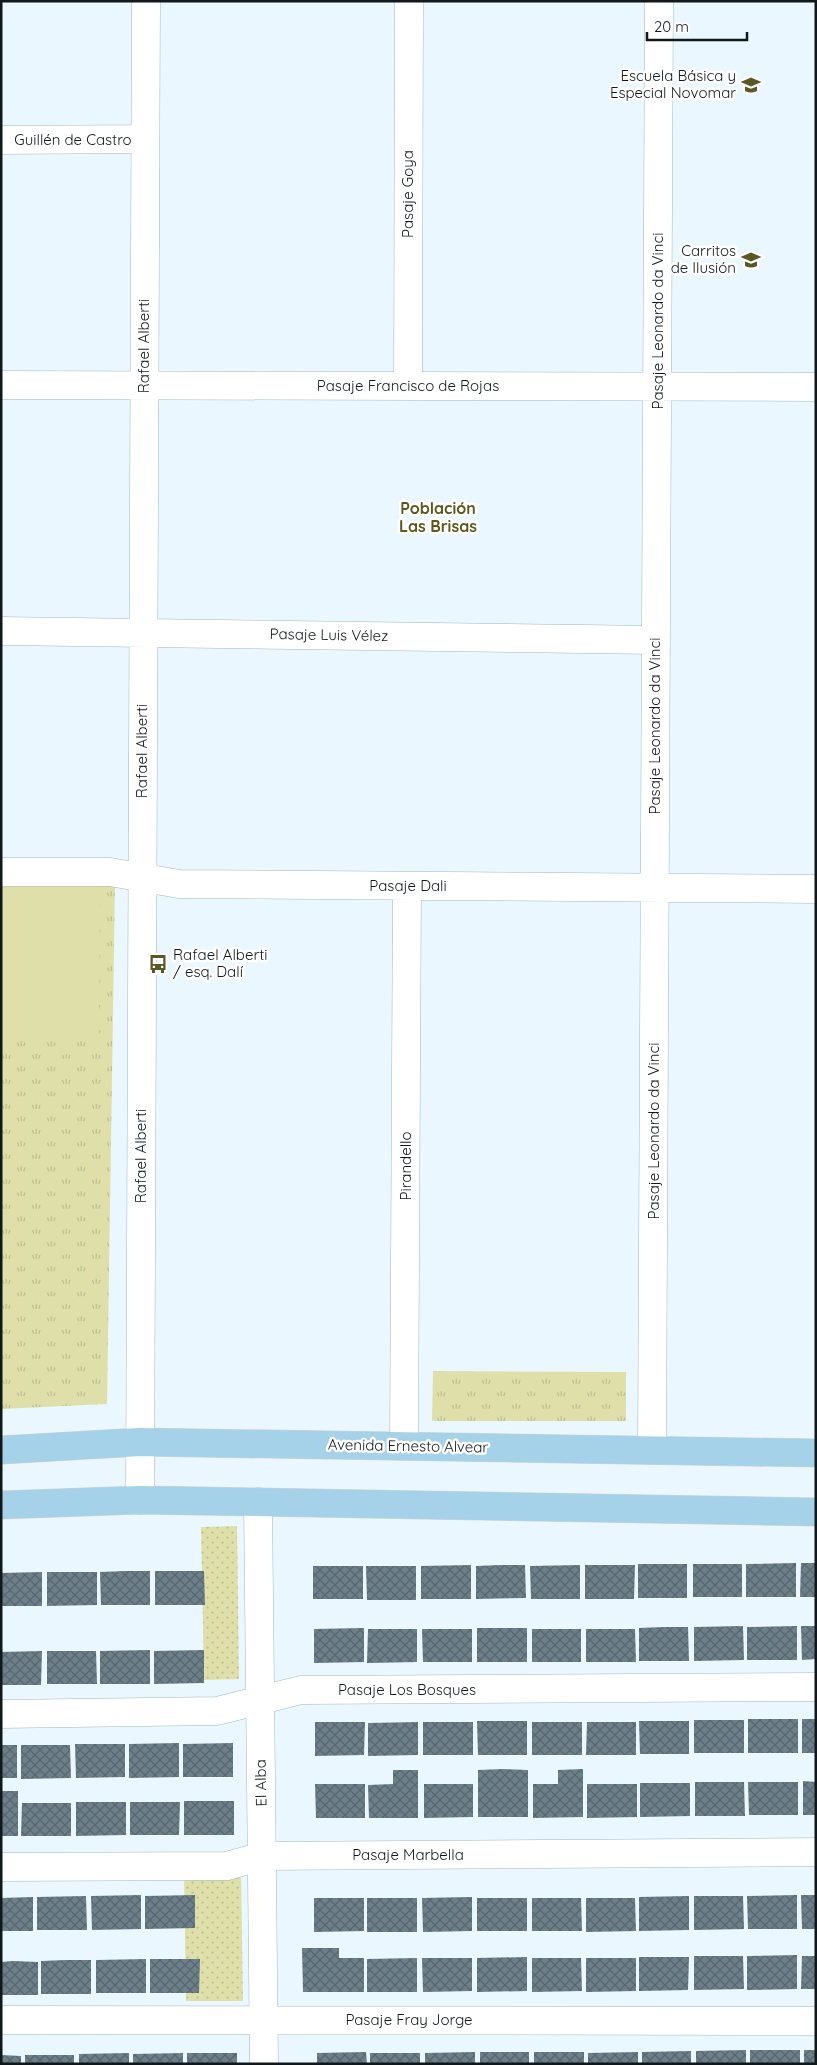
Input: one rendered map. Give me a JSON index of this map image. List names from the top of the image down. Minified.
{"streets":{"main road":["Avenida Ernesto Alvear"],"street":["Guillén de Castro","Pasaje Goya","Pasaje Leonardo da Vinci","Rafael Alberti","Pasaje Francisco de Rojas","Pasaje Luis Vélez","Pasaje Dali","Pirandello","Pasaje Los Bosques","El Alba","Pasaje Marbella","Pasaje Fray Jorge"]},"crossings":[["Guillén de Castro","Rafael Alberti"],["Pasaje Goya","Pasaje Francisco de Rojas"],["Pasaje Leonardo da Vinci","Pasaje Francisco de Rojas"],["Pasaje Leonardo da Vinci","Pasaje Luis Vélez"],["Pasaje Leonardo da Vinci","Pasaje Dali"],["Pasaje Leonardo da Vinci","Avenida Ernesto Alvear"],["Rafael Alberti","Pasaje Francisco de Rojas"],["Rafael Alberti","Pasaje Luis Vélez"],["Rafael Alberti","Pasaje Dali"],["Rafael Alberti","Avenida Ernesto Alvear"],["Pasaje Dali","Pirandello"],["Pirandello","Avenida Ernesto Alvear"],["Pasaje Los Bosques","El Alba"],["El Alba","Pasaje Marbella"],["El Alba","Pasaje Fray Jorge"]],"districts":["Población Las Brisas"],"places":{"school or university":["Escuela Básica y Especial Novomar","Carritos de Ilusión"],"bus stop":["Rafael Alberti / esq. Dalí"]},"scale_bar":"20 m"}
